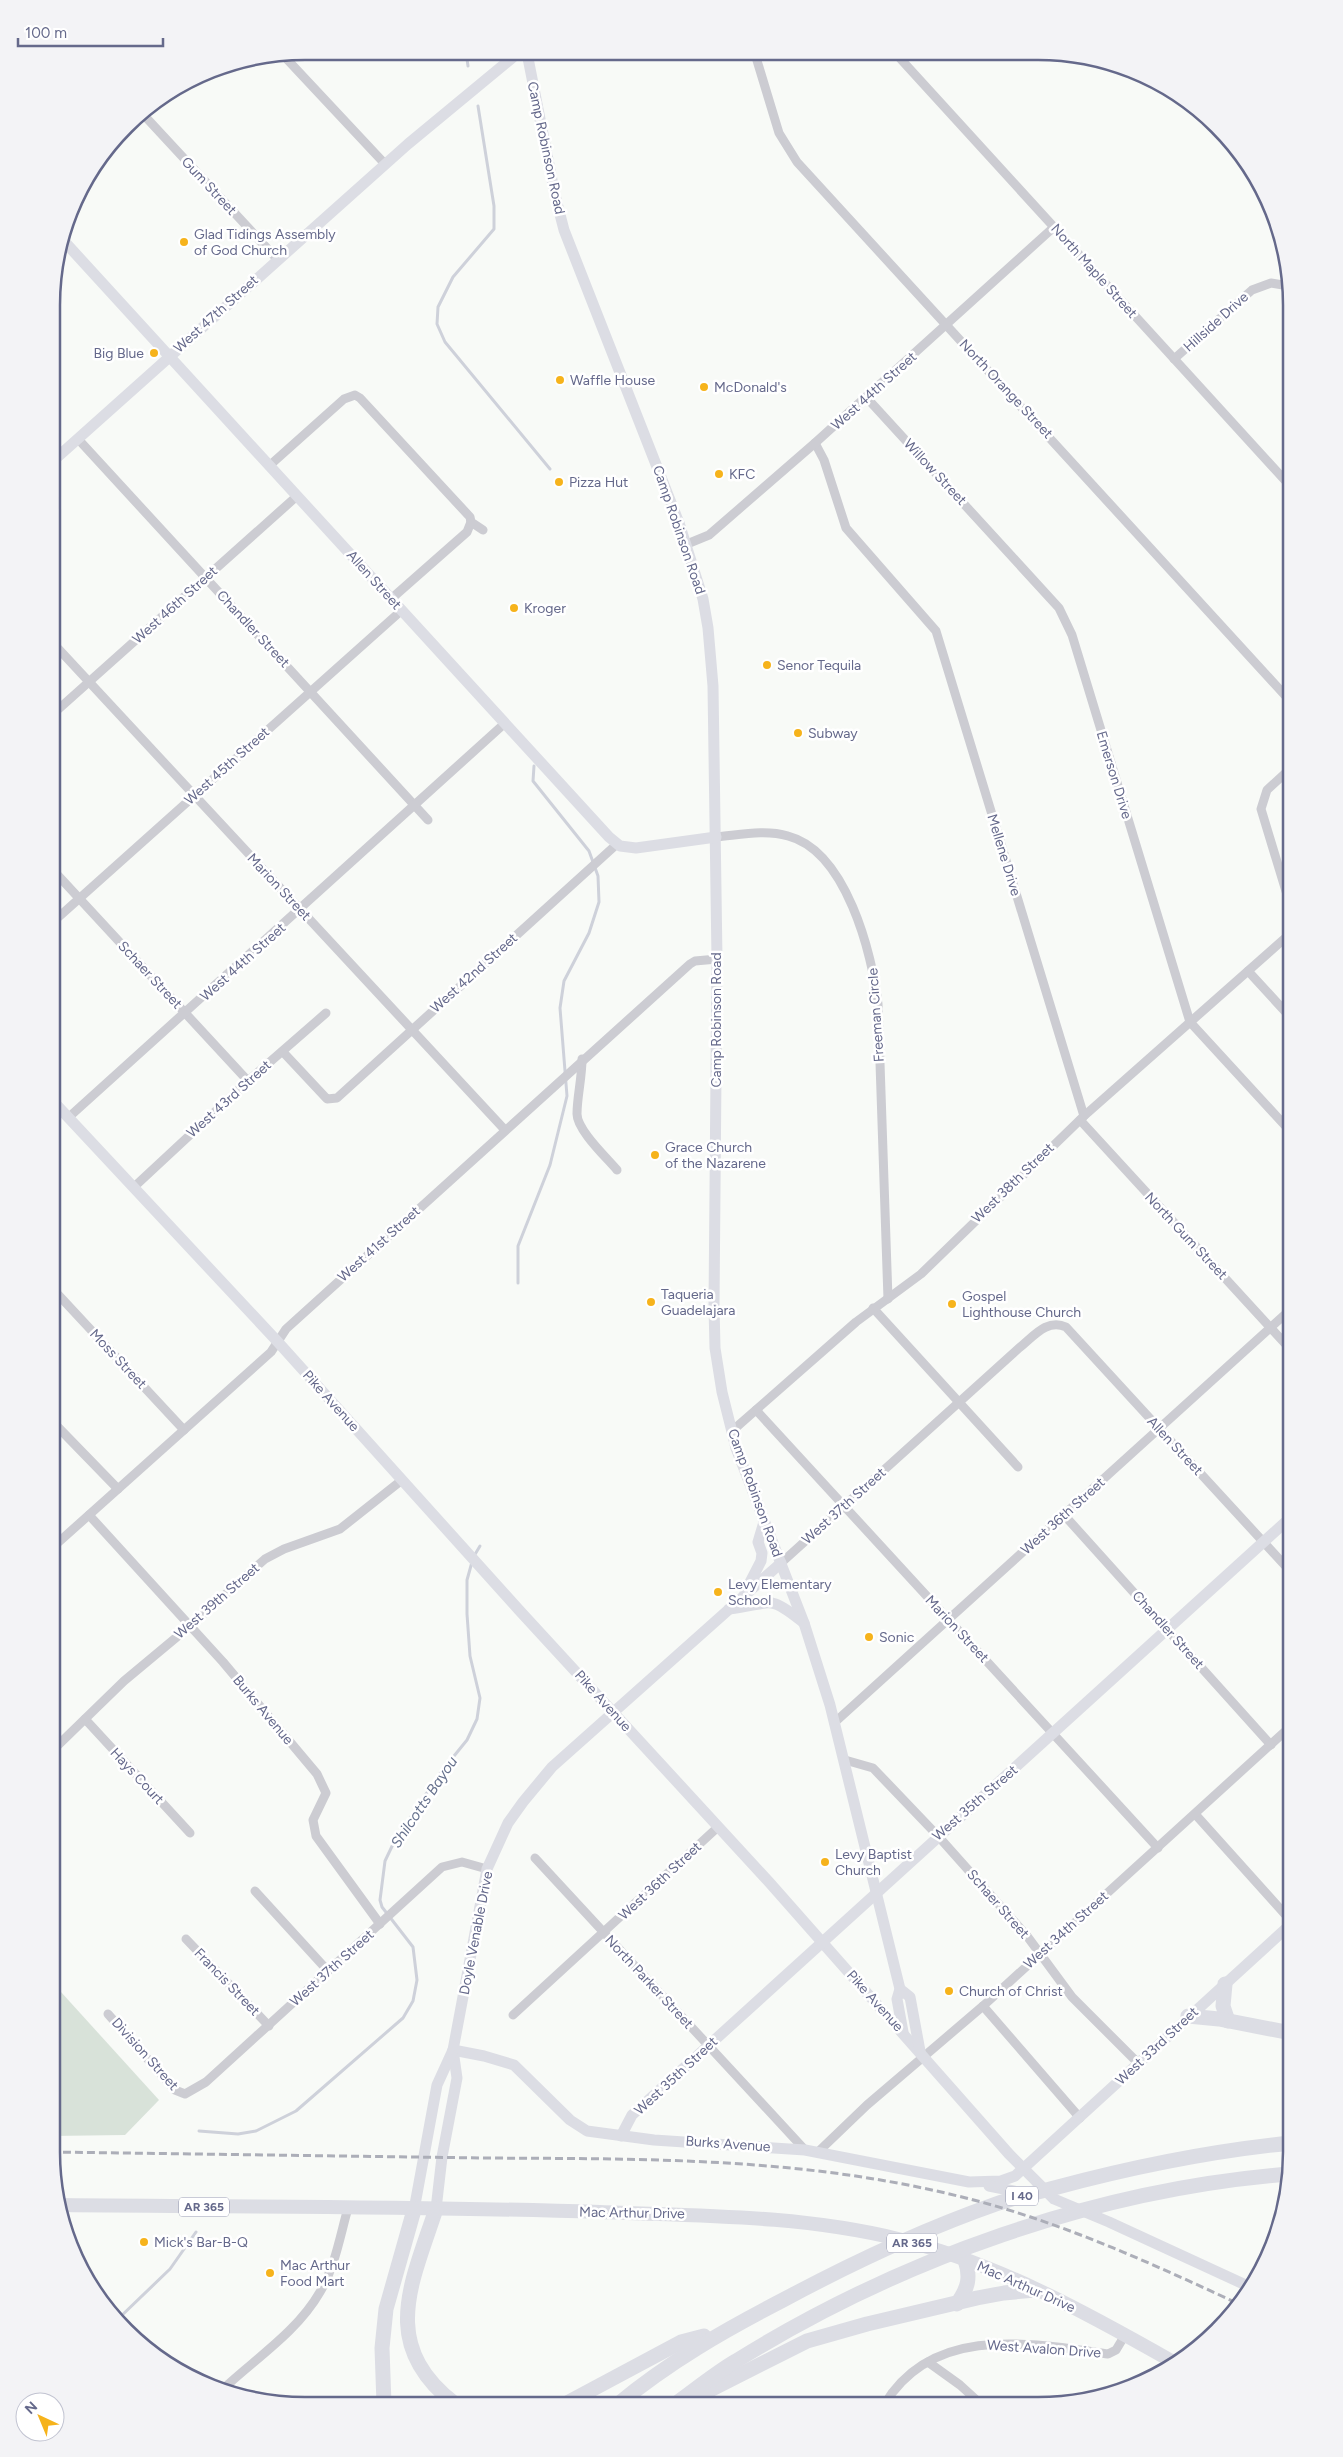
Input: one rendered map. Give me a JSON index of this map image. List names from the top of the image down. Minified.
{"streets":{"highway":["I 40"],"main road":["Camp Robinson Road","West 47th Street","Allen Street","Pike Avenue","West 37th Street","Burks Avenue","West 35th Street","Doyle Venable Drive","West 33rd Street","AR 365","Mac Arthur Drive"],"street":["Gum Street","North Maple Street","Hillside Drive","North Orange Street","West 44th Street","Willow Street","West 46th Street","Chandler Street","West 45th Street","Emerson Drive","Mellene Drive","Marion Street","West 42nd Street","Schaer Street","Freeman Circle","West 43rd Street","West 38th Street","North Gum Street","West 41st Street","Moss Street","West 36th Street","West 39th Street","Hays Court","West 34th Street","Francis Street","North Parker Street","Division Street","West Avalon Drive"]},"crossings":[["Camp Robinson Road","West 44th Street"],["Camp Robinson Road","Schaer Street"],["Camp Robinson Road","Freeman Circle"],["Camp Robinson Road","West 38th Street"],["Camp Robinson Road","West 41st Street"],["Camp Robinson Road","Pike Avenue"],["Camp Robinson Road","West 37th Street"],["Camp Robinson Road","West 36th Street"],["Camp Robinson Road","West 35th Street"],["Camp Robinson Road","West 34th Street"],["Gum Street","West 47th Street"],["North Maple Street","Hillside Drive"],["North Maple Street","West 44th Street"],["West 47th Street","Allen Street"],["West 47th Street","Chandler Street"],["North Orange Street","West 44th Street"],["West 44th Street","Willow Street"],["West 44th Street","Allen Street"],["West 44th Street","Chandler Street"],["West 44th Street","Mellene Drive"],["West 44th Street","Marion Street"],["West 44th Street","Schaer Street"],["West 44th Street","Pike Avenue"],["Willow Street","Emerson Drive"],["Allen Street","West 46th Street"],["Allen Street","West 45th Street"],["Allen Street","West 42nd Street"],["Allen Street","West 37th Street"],["Allen Street","West 36th Street"],["Allen Street","West 35th Street"],["West 46th Street","Chandler Street"],["West 46th Street","Marion Street"],["Chandler Street","West 45th Street"],["Chandler Street","West 36th Street"],["Chandler Street","West 35th Street"],["Chandler Street","West 34th Street"],["West 45th Street","Marion Street"],["West 45th Street","Schaer Street"],["Emerson Drive","West 38th Street"],["Mellene Drive","West 38th Street"],["Mellene Drive","North Gum Street"],["Marion Street","West 42nd Street"],["Marion Street","West 38th Street"],["Marion Street","West 41st Street"],["Marion Street","West 37th Street"],["Marion Street","West 36th Street"],["Marion Street","West 35th Street"],["Marion Street","West 34th Street"],["West 42nd Street","West 43rd Street"],["Schaer Street","West 43rd Street"],["Schaer Street","West 35th Street"],["Schaer Street","West 34th Street"],["Schaer Street","West 33rd Street"],["Freeman Circle","West 38th Street"],["West 43rd Street","Pike Avenue"],["West 38th Street","North Gum Street"],["North Gum Street","West 36th Street"],["West 41st Street","Moss Street"],["West 41st Street","Pike Avenue"],["West 41st Street","Burks Avenue"],["Pike Avenue","West 37th Street"],["Pike Avenue","West 36th Street"],["Pike Avenue","West 39th Street"],["Pike Avenue","Burks Avenue"],["Pike Avenue","West 35th Street"],["Pike Avenue","West 34th Street"],["Pike Avenue","Doyle Venable Drive"],["Pike Avenue","West 33rd Street"],["West 37th Street","Burks Avenue"],["West 37th Street","Doyle Venable Drive"],["West 37th Street","Francis Street"],["West 37th Street","Division Street"],["West 36th Street","North Parker Street"],["West 39th Street","Burks Avenue"],["West 39th Street","Hays Court"],["Burks Avenue","West 35th Street"],["Burks Avenue","West 34th Street"],["Burks Avenue","Doyle Venable Drive"],["Burks Avenue","North Parker Street"],["Burks Avenue","West 33rd Street"],["West 35th Street","North Parker Street"],["Doyle Venable Drive","Mac Arthur Drive"],["Mac Arthur Drive","West Avalon Drive"]],"water":["Shilcotts Bayou"],"places":["Glad Tidings Assembly of God Church","Big Blue","Waffle House","McDonald's","KFC","Pizza Hut","Kroger","Senor Tequila","Subway","Grace Church of the Nazarene","Taqueria Guadelajara","Gospel Lighthouse Church","Levy Elementary School","Sonic","Levy Baptist Church","Church of Christ","Mick's Bar-B-Q","Mac Arthur Food Mart"],"scale_bar":"100 m","north":"top left"}
